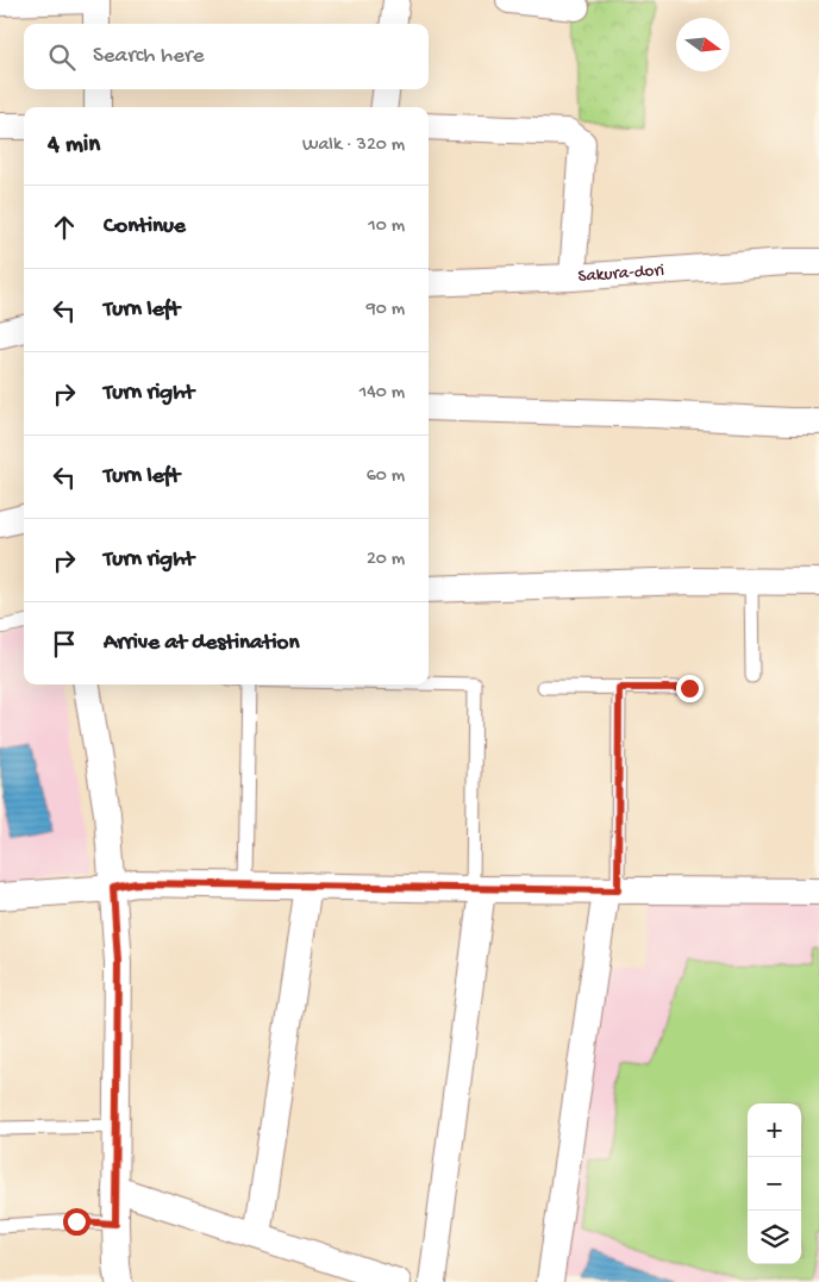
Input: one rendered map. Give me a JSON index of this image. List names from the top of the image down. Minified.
{"streets":{"street":["Sakura-dori"]},"north":"right","page":{"search":"Search here","heading":["4 min","Walk · 320 m"],"list":[["Continue","10 m"],["Turn left","90 m"],["Turn right","140 m"],["Turn left","60 m"],["Turn right","20 m"],"Arrive at destination"],"map_buttons":["+","−"]}}
